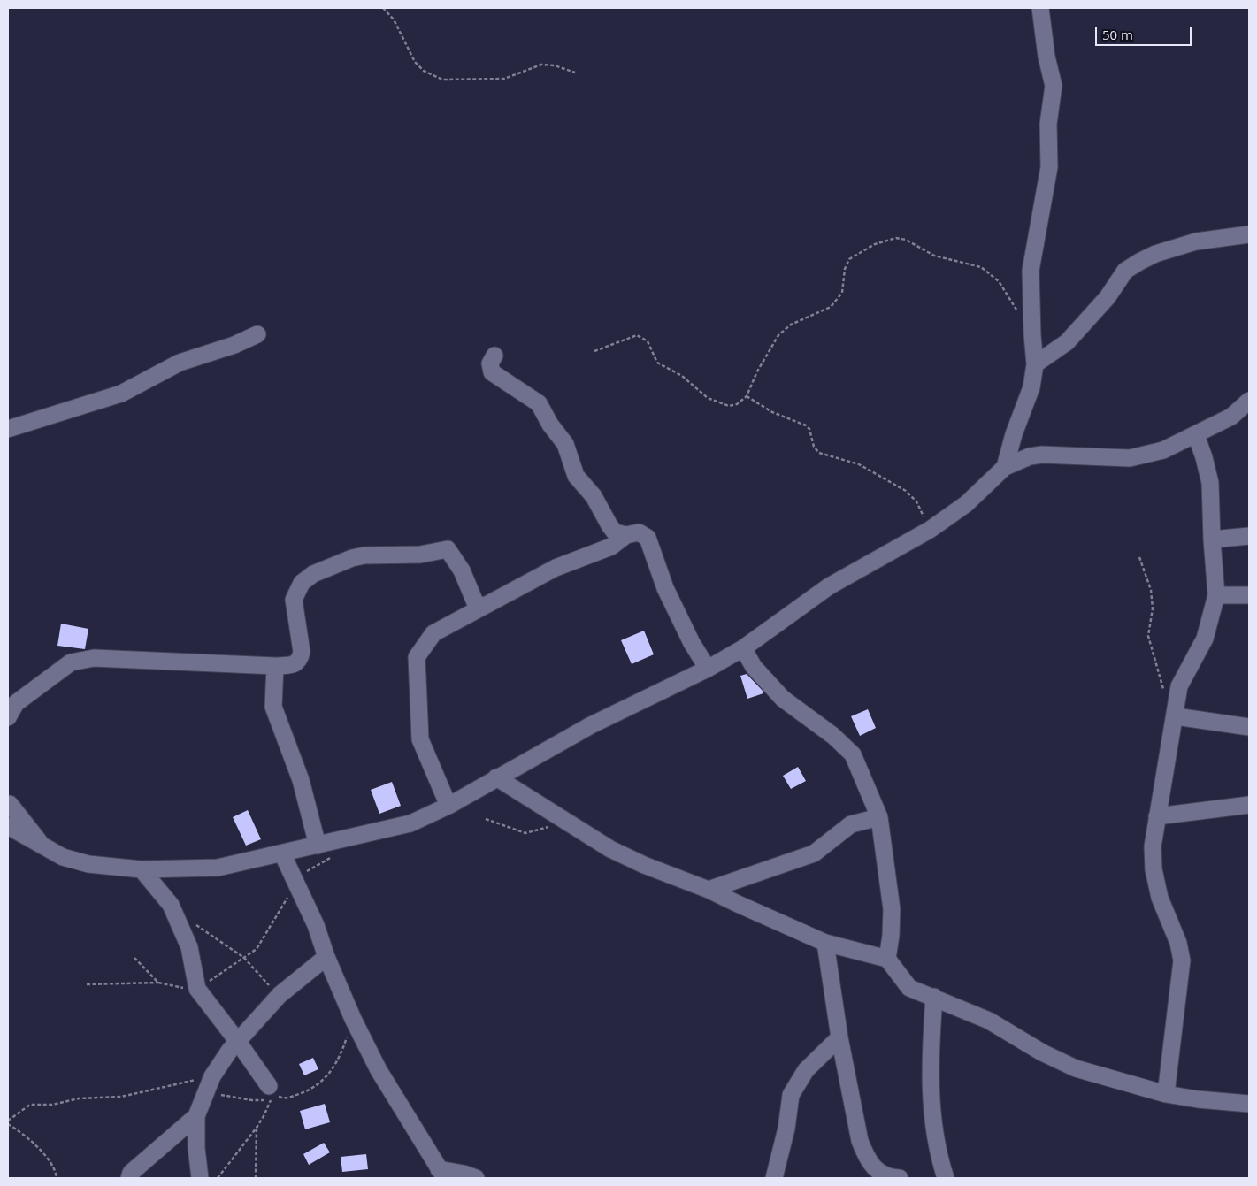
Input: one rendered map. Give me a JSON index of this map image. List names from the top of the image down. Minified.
{"scale_bar":"50 m"}
